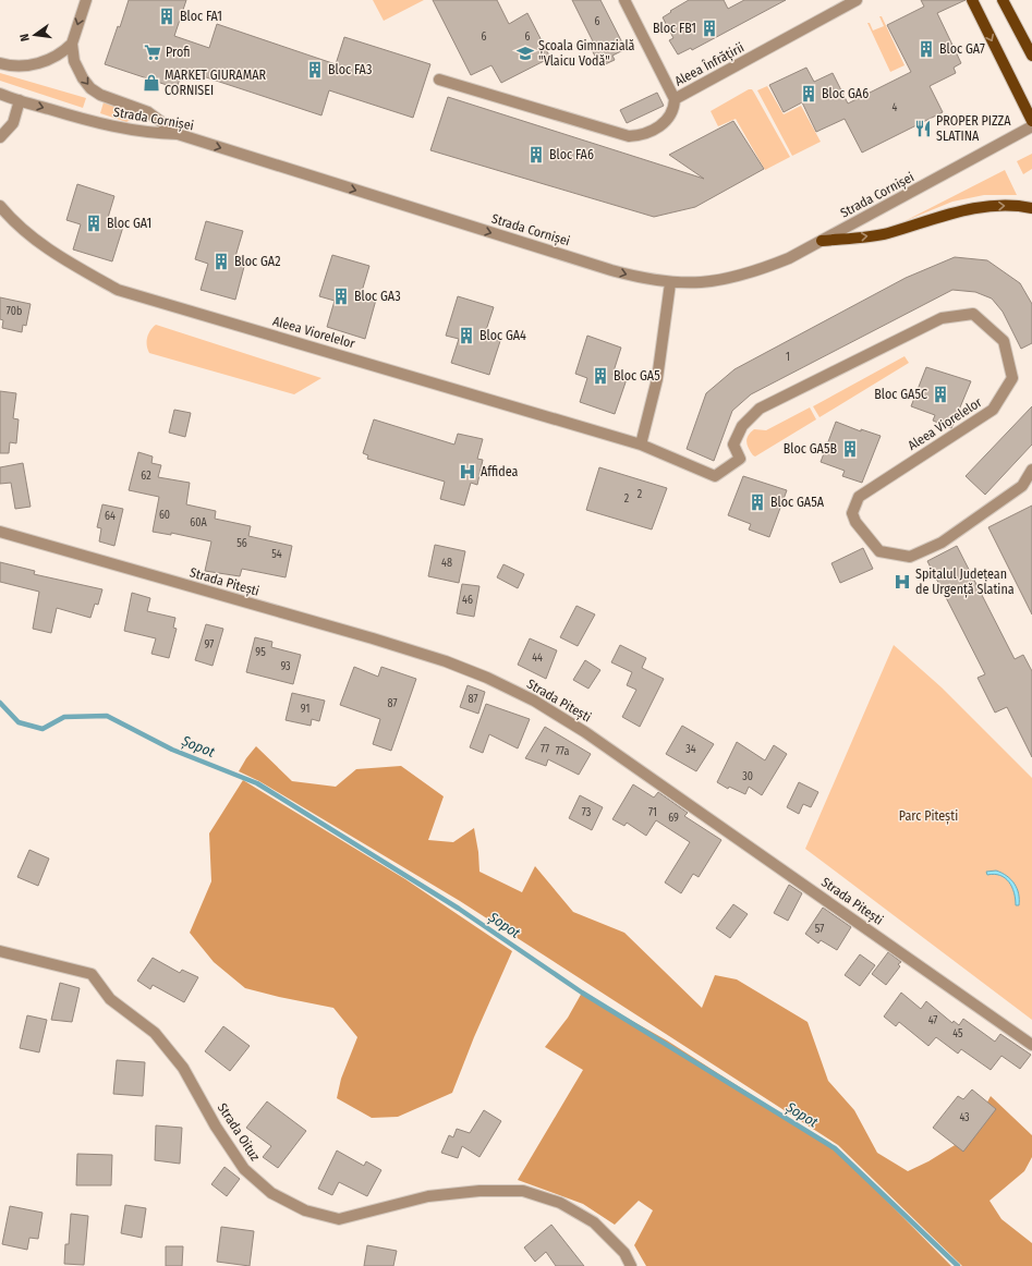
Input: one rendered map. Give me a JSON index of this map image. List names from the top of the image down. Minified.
{"streets":{"street":["Aleea Înfrățirii","Strada Cornișei","Aleea Viorelelor","Strada Pitești","Strada Oituz"]},"one_way":["Strada Cornișei"],"water":["Șopot"],"parks":["Parc Pitești"],"places":{"building":["Bloc FA1","Bloc FB1","Bloc GA7","Bloc FA3","Bloc GA6","Bloc FA6","Bloc GA1","Bloc GA2","Bloc GA3","Bloc GA4","Bloc GA5","Bloc GA5C","Bloc GA5B","Bloc GA5A"],"supermarket":["Profi"],"school or university":["Școala Gimnazială \"Vlaicu Vodă\""],"shop":["MARKET GIURAMAR CORNISEI"],"restaurant":["PROPER PIZZA SLATINA"],"hospital":["Affidea","Spitalul Județean de Urgență Slatina"]},"house_numbers":["6","6","6","4","70b","1","62","2","2","60","64","60A","56","54","48","46","97","95","44","93","87","87","91","77","34","77a","30","73","71","69","57","47","45","43"],"north":"left"}
